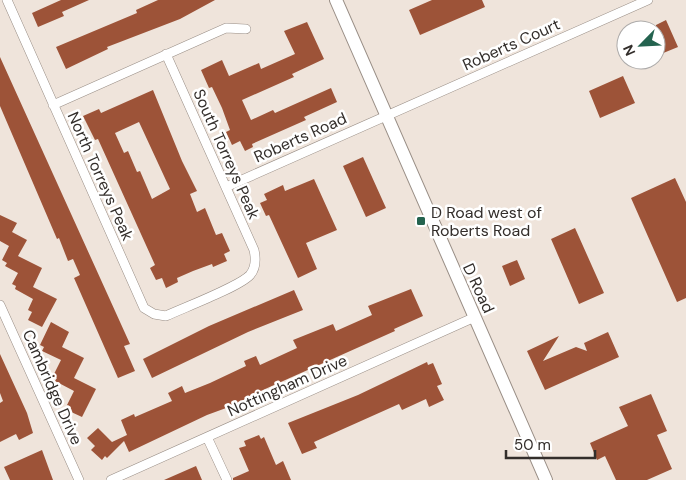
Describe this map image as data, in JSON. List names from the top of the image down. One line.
{"streets":{"street":["Roberts Court","Roberts Road","South Torreys Peak","North Torreys Peak","D Road","Nottingham Drive","Cambridge Drive"]},"crossings":[["Roberts Court","Roberts Road"],["Roberts Court","D Road"],["Roberts Road","South Torreys Peak"],["Roberts Road","D Road"],["South Torreys Peak","North Torreys Peak"],["D Road","Nottingham Drive"]],"places":{"transit":["D Road west of Roberts Road"]},"scale_bar":"50 m","north":"bottom left"}
